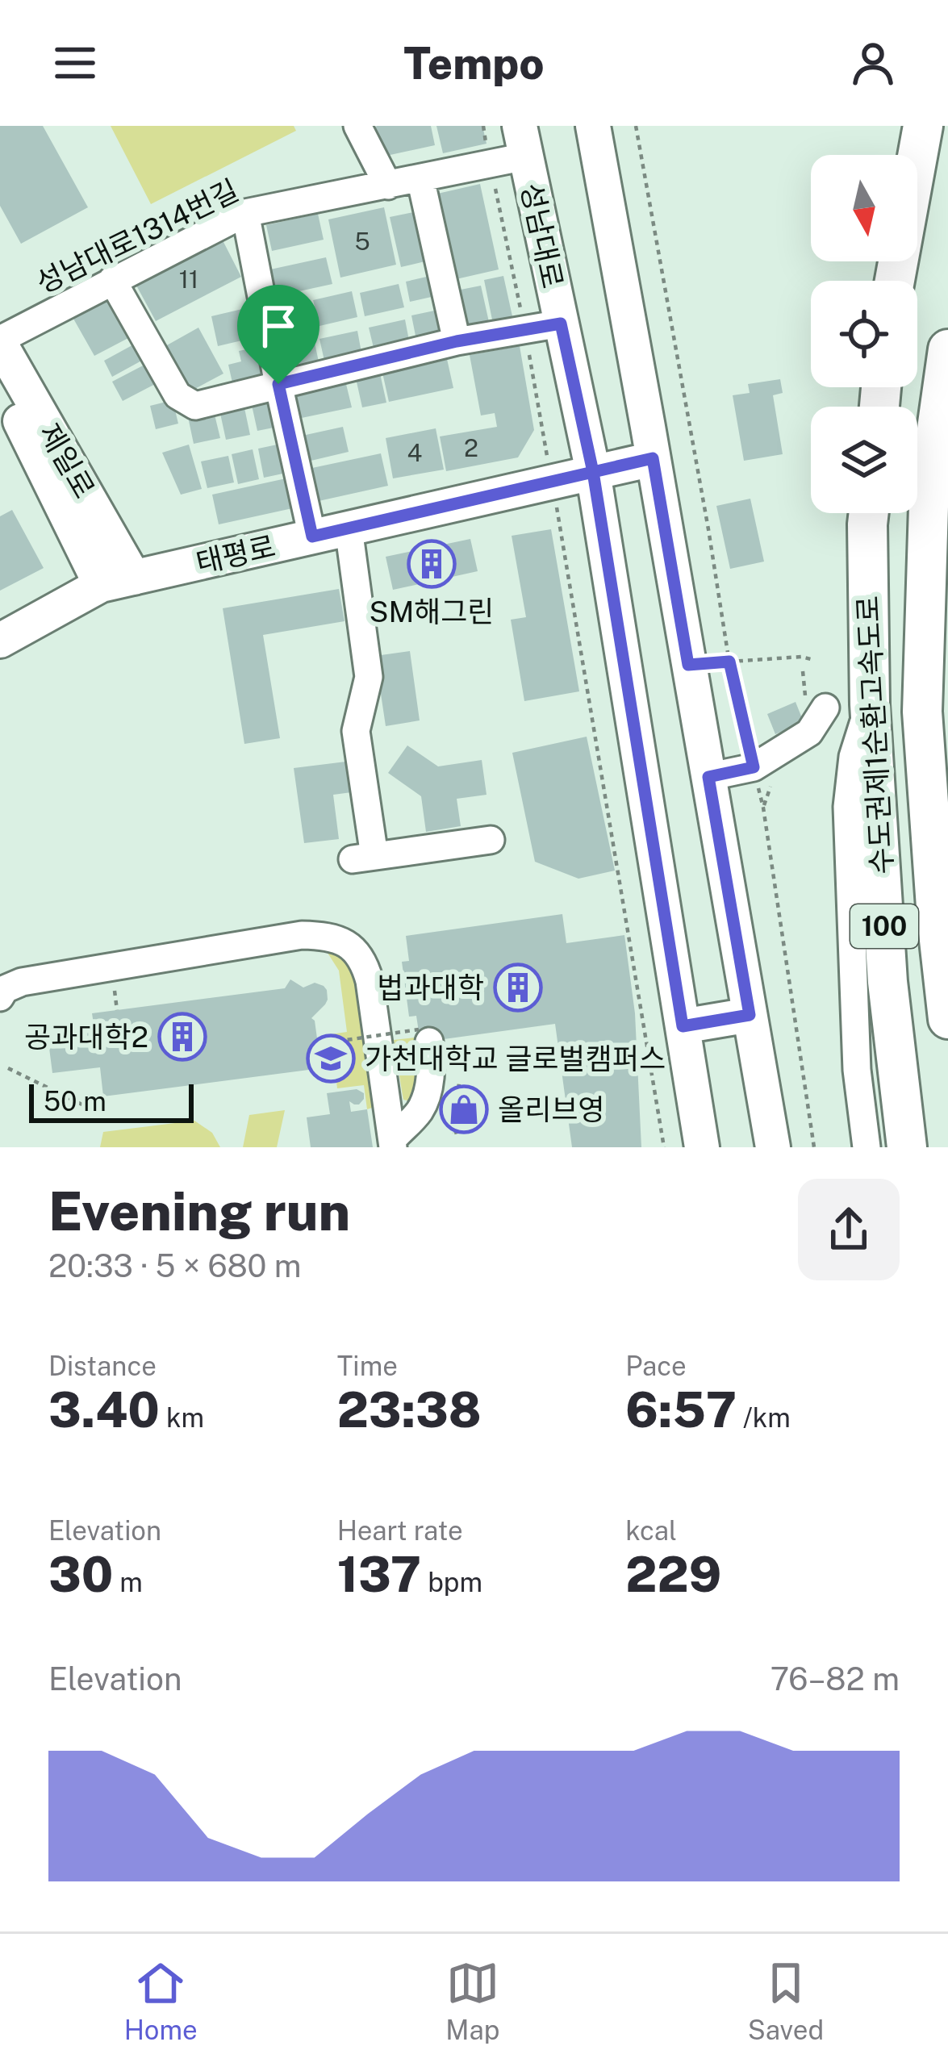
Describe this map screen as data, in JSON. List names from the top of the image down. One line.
{"streets":{"highway":["수도권제1순환고속도로","100"],"main road":["성남대로","제일로","태평로"],"street":["성남대로1314번길"]},"crossings":[["성남대로","성남대로1314번길"],["성남대로","태평로"],["성남대로1314번길","제일로"],["제일로","태평로"]],"places":{"building":["SM해그린","법과대학","공과대학2"],"school or university":["가천대학교 글로벌캠퍼스"],"shop":["올리브영"]},"house_numbers":["5","11","2","4"],"scale_bar":"50 m","north":"bottom","page":{"header":"Tempo","scale":"50 m","heading":["Evening run","20:33 · 5 × 680 m"],"stats":[["Distance","3.40 km"],["Time","23:38"],["Pace","6:57 /km"],["Elevation","30 m"],["Heart rate","137 bpm"],["kcal","229"]],"chart":["Elevation","76–82 m"],"tabs":["Home","Map","Saved"]}}
